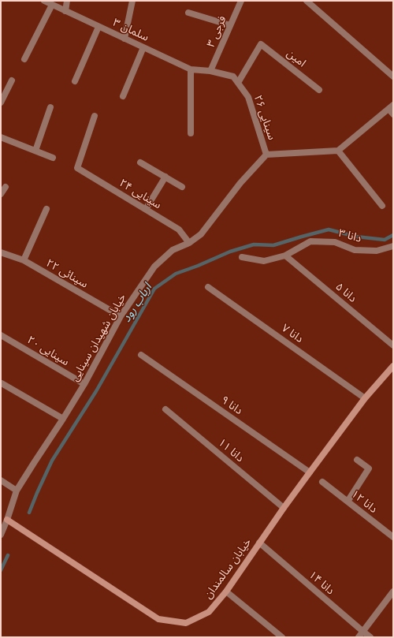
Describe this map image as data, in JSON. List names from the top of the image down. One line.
{"streets":{"street":["سلمان ۳","فرجی ۳","امین","سینایی ۲۶","سینایی ۲۴","دانا ۳","سینائی ۲۲","دانا ۵","دانا ۷","خیابان شهیدان سینایی","سینایی ۲۰","دانا ۹","دانا ۱۱","دانا ۱۲","خیابان سالمندان","دانا ۱۴"]},"crossings":[["سلمان ۳","فرجی ۳"],["سلمان ۳","سینایی ۲۶"],["فرجی ۳","سینایی ۲۶"],["امین","سینایی ۲۶"],["سینایی ۲۶","خیابان شهیدان سینایی"],["سینایی ۲۴","خیابان شهیدان سینایی"],["دانا ۳","دانا ۵"],["سینائی ۲۲","خیابان شهیدان سینایی"],["دانا ۷","خیابان سالمندان"],["خیابان شهیدان سینایی","سینایی ۲۰"],["خیابان شهیدان سینایی","خیابان سالمندان"],["دانا ۹","خیابان سالمندان"],["دانا ۱۱","خیابان سالمندان"],["خیابان سالمندان","دانا ۱۴"]],"water":["ارباب رود"]}
